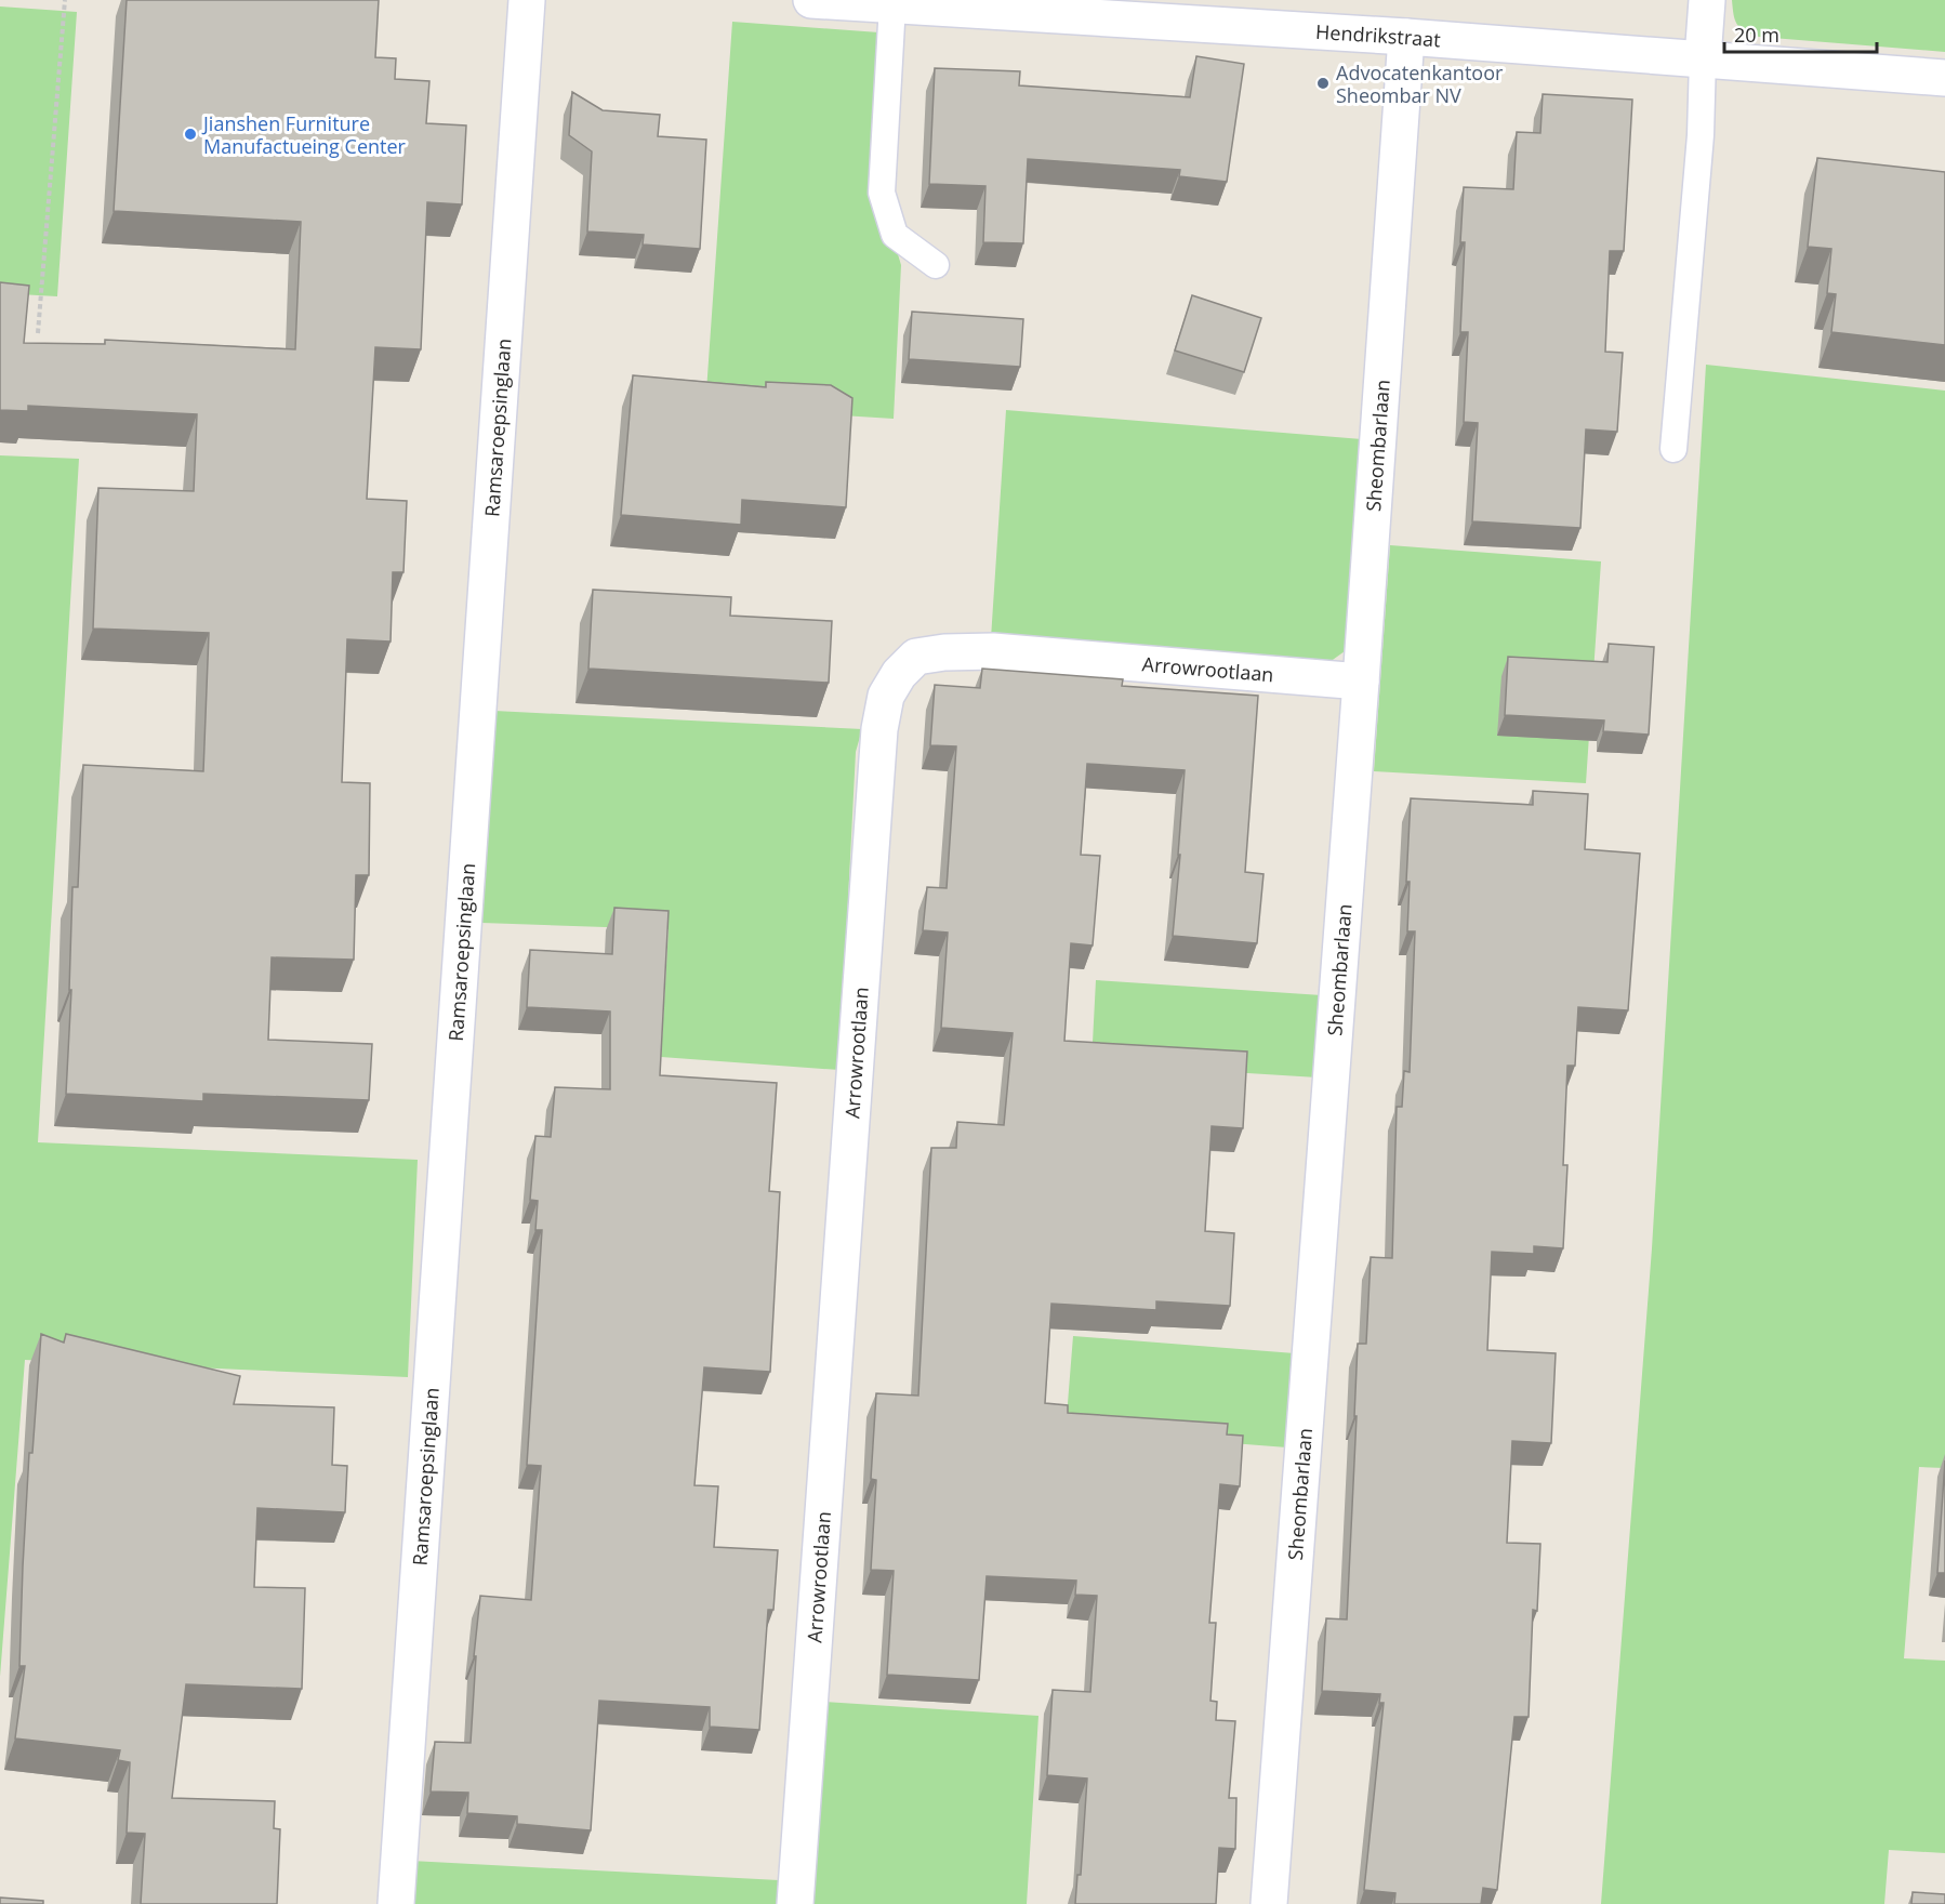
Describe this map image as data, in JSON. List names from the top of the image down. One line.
{"streets":{"street":["Hendrikstraat","Ramsaroepsinglaan","Sheombarlaan","Arrowrootlaan"]},"crossings":[["Hendrikstraat","Sheombarlaan"],["Sheombarlaan","Arrowrootlaan"]],"places":["Advocatenkantoor Sheombar NV","Jianshen Furniture Manufactueing Center"],"scale_bar":"20 m"}
